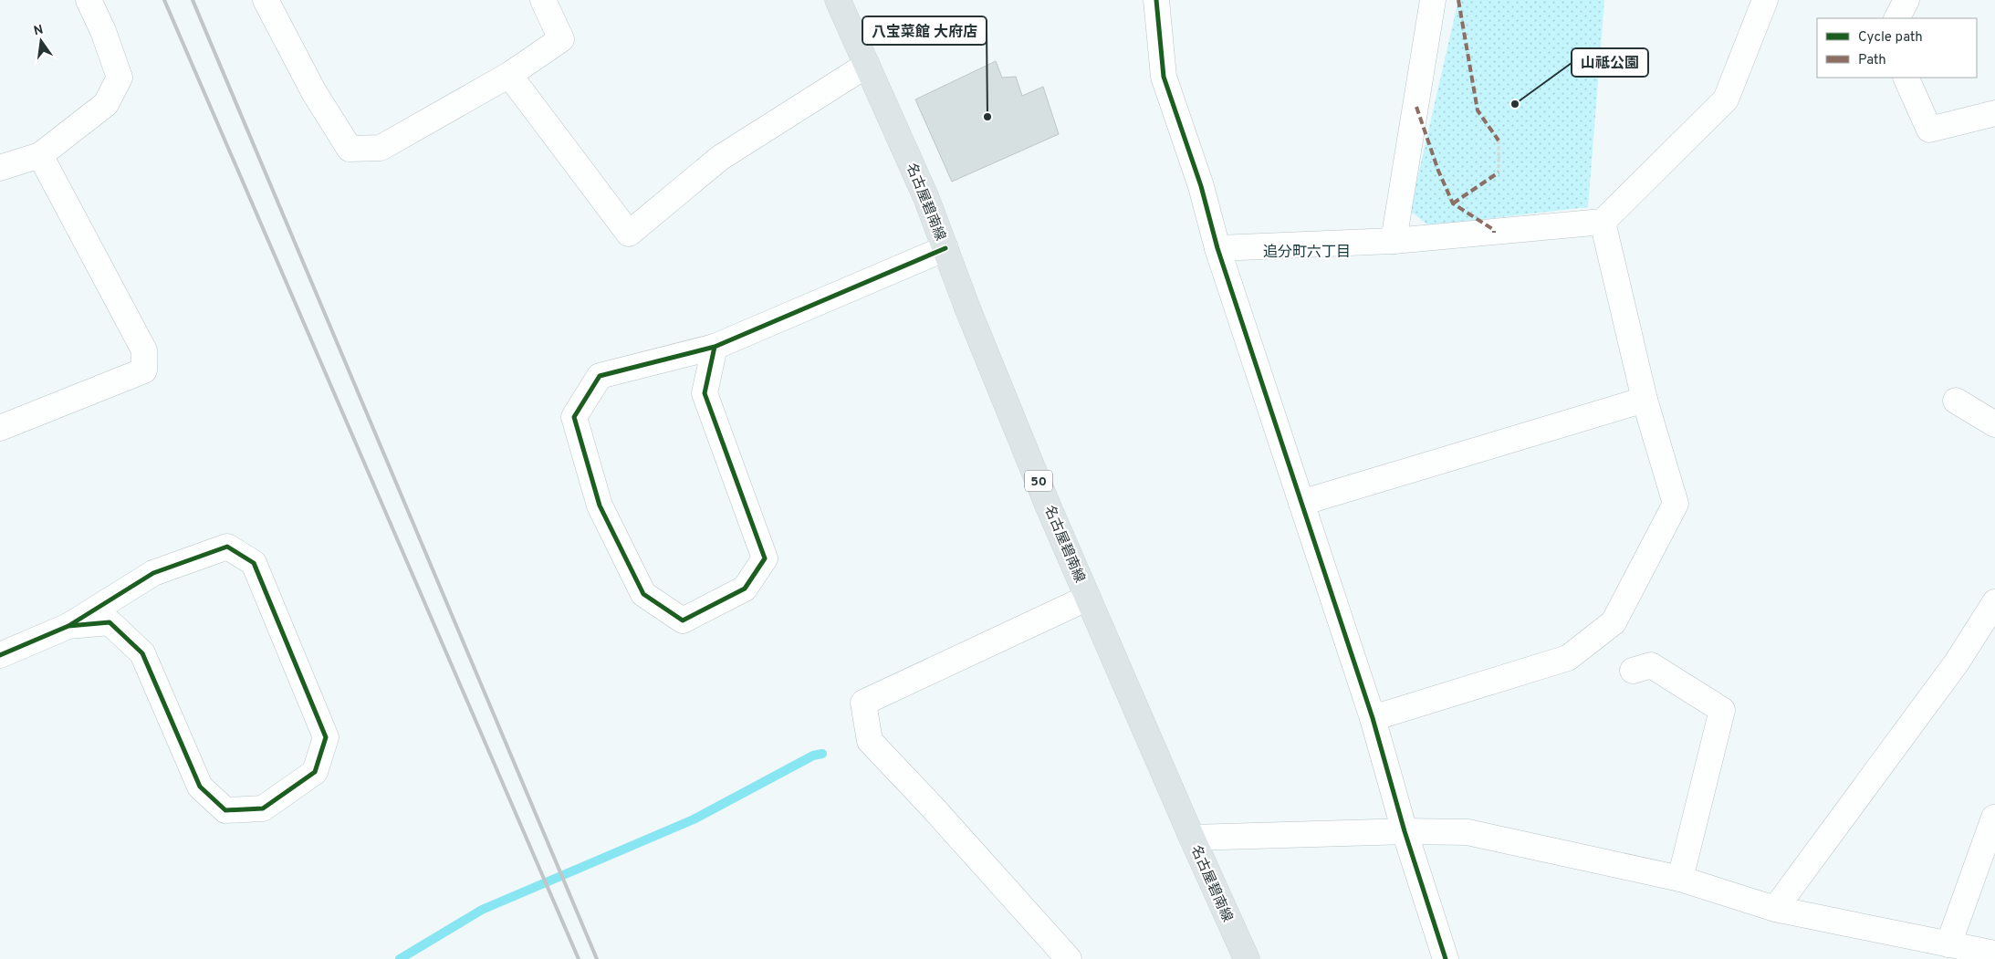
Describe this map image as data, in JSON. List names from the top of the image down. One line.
{"streets":{"main road":["名古屋碧南線","50"]},"districts":["追分町六丁目"],"places":["山祗公園","八宝菜館 大府店"],"legend":["Cycle path","Path"],"north":"top"}
